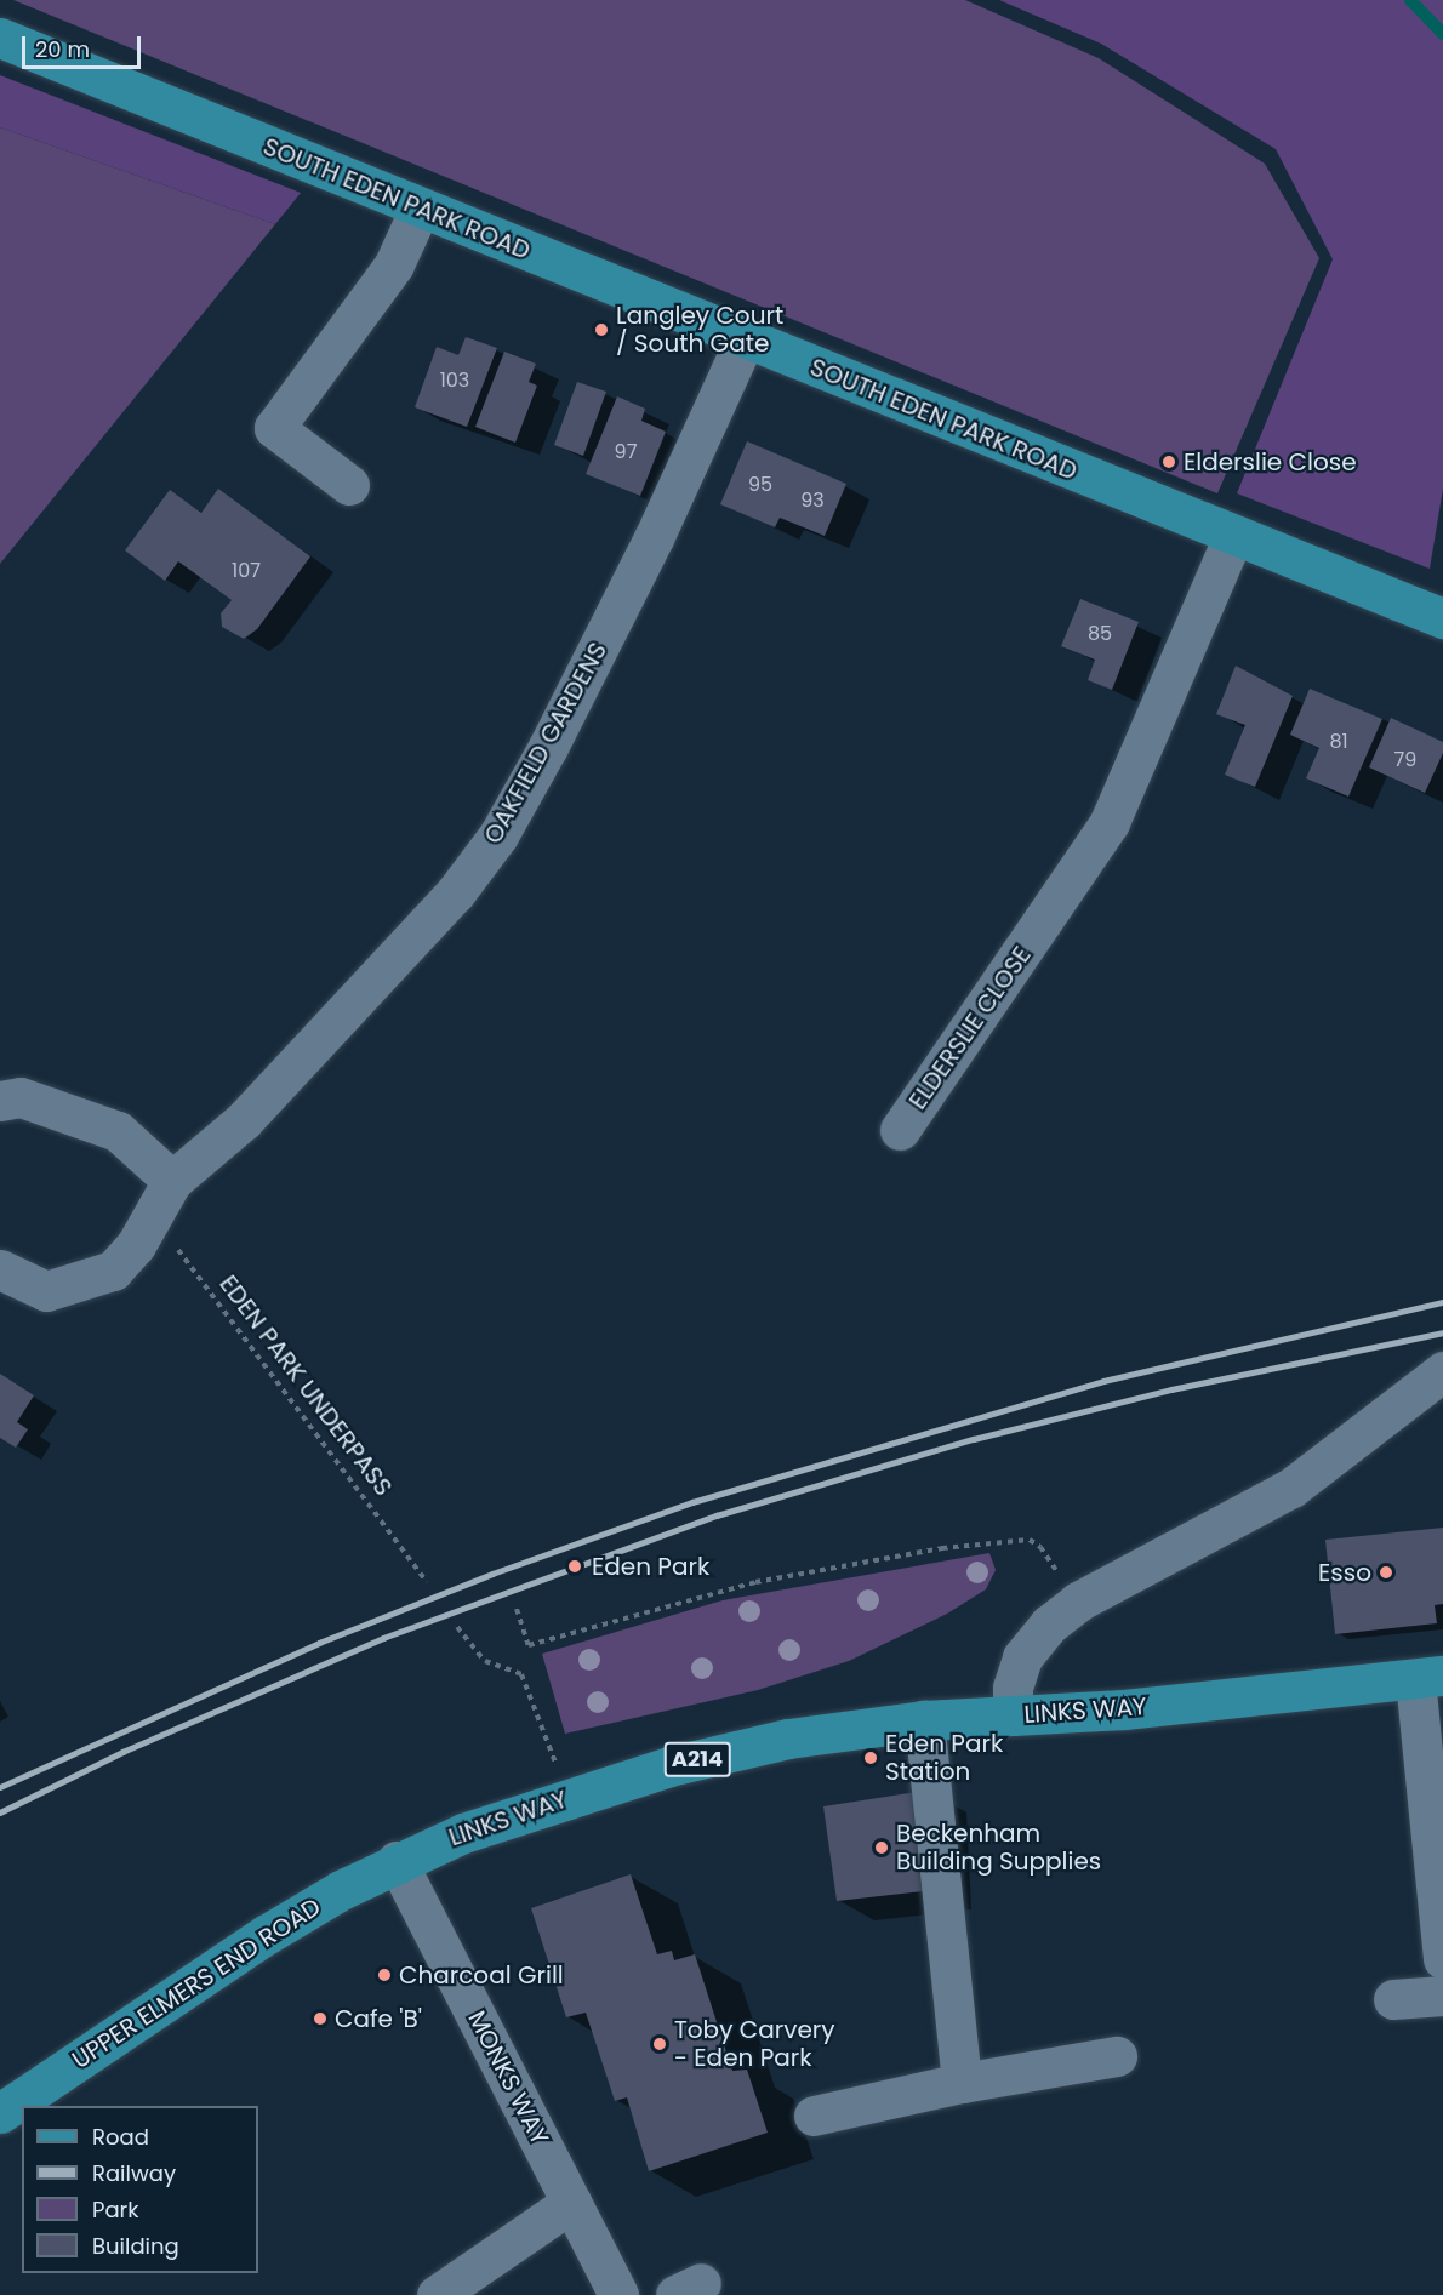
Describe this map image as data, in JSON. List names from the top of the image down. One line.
{"streets":{"main road":["SOUTH EDEN PARK ROAD","LINKS WAY","A214","UPPER ELMERS END ROAD"],"street":["OAKFIELD GARDENS","ELDERSLIE CLOSE","MONKS WAY"],"path":["EDEN PARK UNDERPASS"]},"crossings":[["SOUTH EDEN PARK ROAD","OAKFIELD GARDENS"],["SOUTH EDEN PARK ROAD","ELDERSLIE CLOSE"],["OAKFIELD GARDENS","EDEN PARK UNDERPASS"],["LINKS WAY","UPPER ELMERS END ROAD"],["LINKS WAY","MONKS WAY"],["UPPER ELMERS END ROAD","MONKS WAY"]],"places":["Langley Court / South Gate","Elderslie Close","Eden Park","Esso","Eden Park Station","Beckenham Building Supplies","Charcoal Grill","Cafe 'B'","Toby Carvery - Eden Park"],"house_numbers":["103","97","95","93","107","85","81","79"],"legend":["Road","Railway","Park","Building"],"scale_bar":"20 m"}
